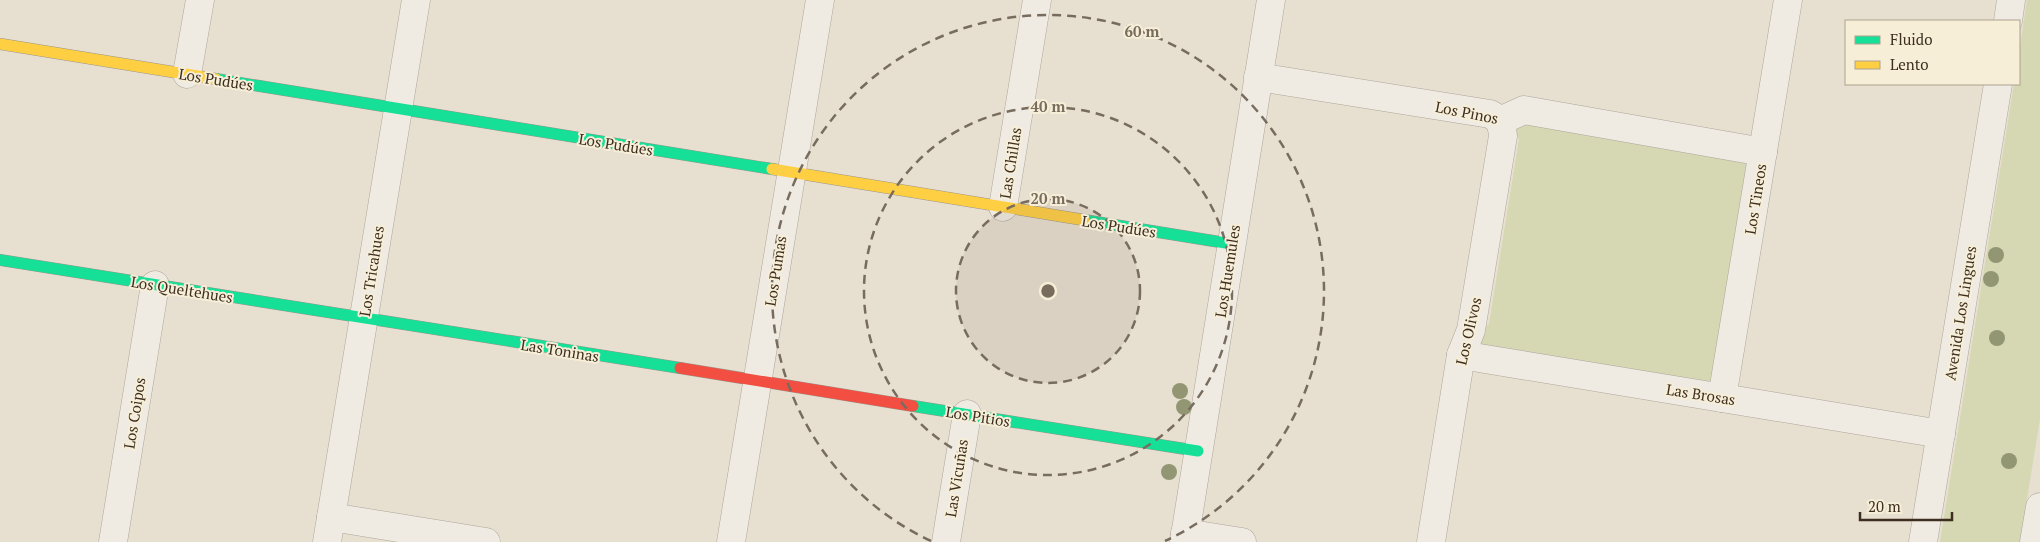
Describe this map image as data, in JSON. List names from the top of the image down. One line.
{"streets":{"street":["Los Pudúes","Los Pinos","Las Chillas","Los Tineos","Los Tricahues","Los Pumas","Los Huemules","Los Queltehues","Avenida Los Lingues","Los Olivos","Las Toninas","Las Brosas","Los Coipos","Los Pitios","Las Vicuñas"]},"crossings":[["Los Pudúes","Las Chillas"],["Los Pudúes","Los Tricahues"],["Los Pudúes","Los Pumas"],["Los Pudúes","Los Huemules"],["Los Pinos","Los Tineos"],["Los Pinos","Los Huemules"],["Los Pinos","Los Olivos"],["Los Tineos","Las Brosas"],["Los Tricahues","Los Queltehues"],["Los Tricahues","Las Toninas"],["Los Pumas","Las Toninas"],["Los Pumas","Los Pitios"],["Los Huemules","Los Pitios"],["Los Queltehues","Las Toninas"],["Los Queltehues","Los Coipos"],["Avenida Los Lingues","Las Brosas"],["Los Olivos","Las Brosas"],["Las Toninas","Los Pitios"],["Los Pitios","Las Vicuñas"]],"legend":["Fluido","Lento"],"scale_bar":"20 m","rings":["60 m","40 m","20 m"]}
